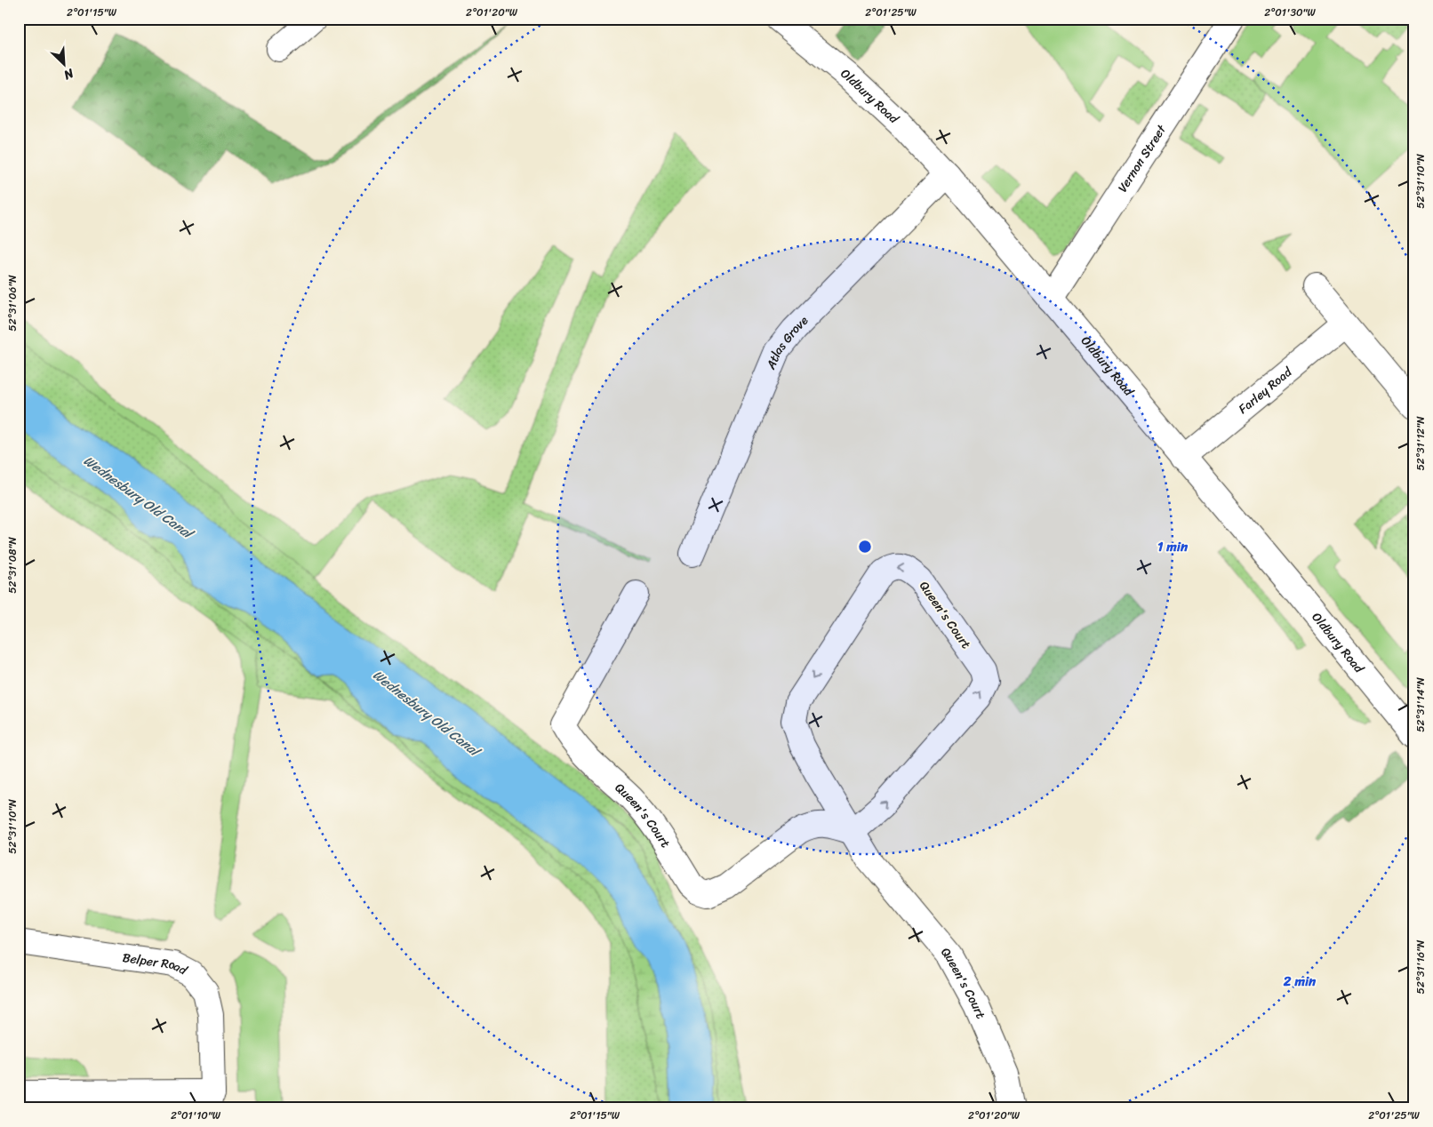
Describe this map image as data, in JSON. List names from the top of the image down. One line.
{"streets":{"street":["Oldbury Road","Vernon Street","Atlas Grove","Farley Road","Queen's Court","Belper Road"]},"crossings":[["Oldbury Road","Vernon Street"],["Oldbury Road","Atlas Grove"],["Oldbury Road","Farley Road"]],"water":["Wednesbury Old Canal"],"north":"bottom right","coordinates":["2°01'15\"W","2°01'20\"W","2°01'25\"W","2°01'30\"W","52°31'10\"N","52°31'06\"N","52°31'12\"N","52°31'08\"N","52°31'14\"N","52°31'16\"N","2°01'10\"W"],"rings":["1 min","2 min"]}
